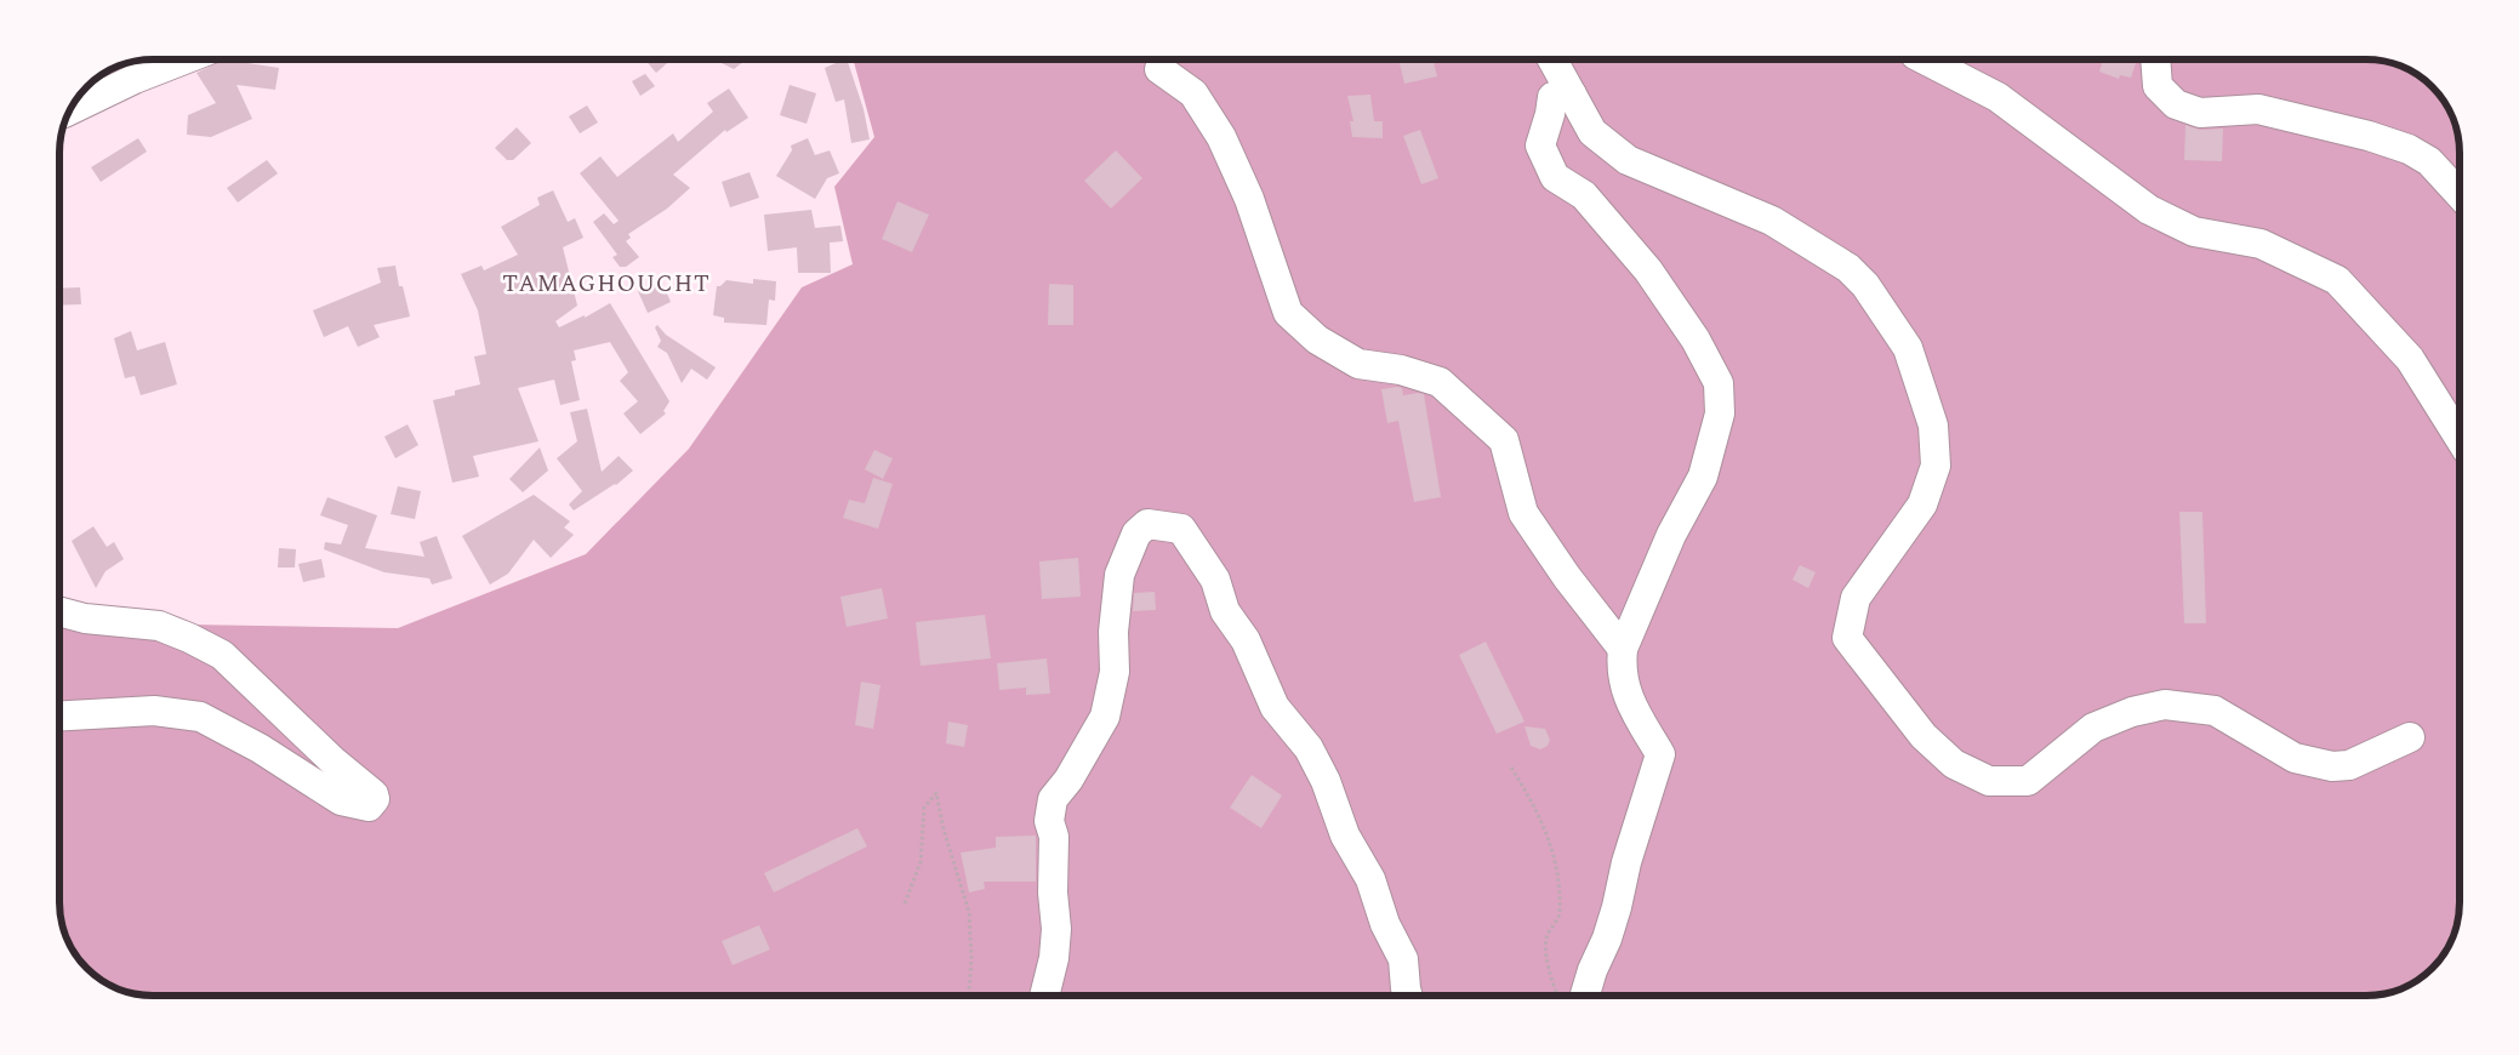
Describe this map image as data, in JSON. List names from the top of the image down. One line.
{"districts":["TAMAGHOUCHT"]}
